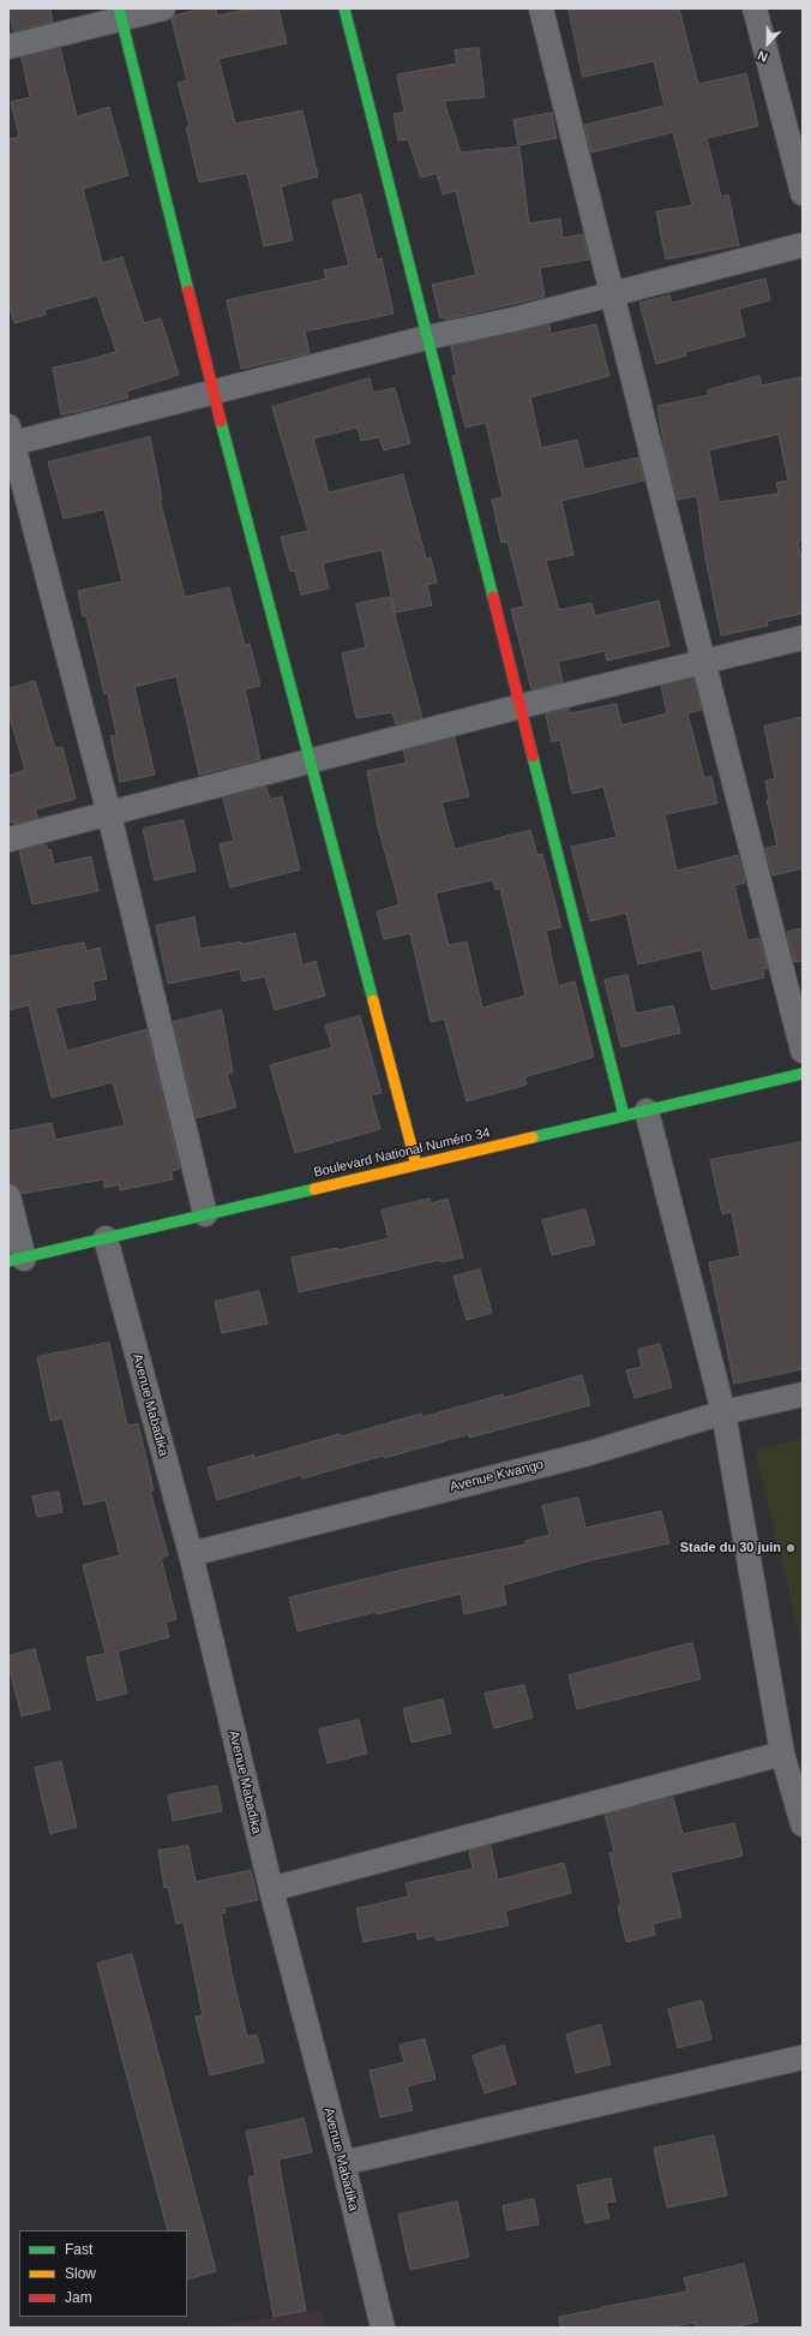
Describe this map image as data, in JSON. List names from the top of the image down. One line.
{"streets":{"street":["Boulevard National Numéro 34","Avenue Mabadika","Avenue Kwango"]},"crossings":[["Boulevard National Numéro 34","Avenue Mabadika"],["Avenue Mabadika","Avenue Kwango"]],"places":["Stade du 30 juin"],"legend":["Fast","Slow","Jam"],"north":"bottom"}
